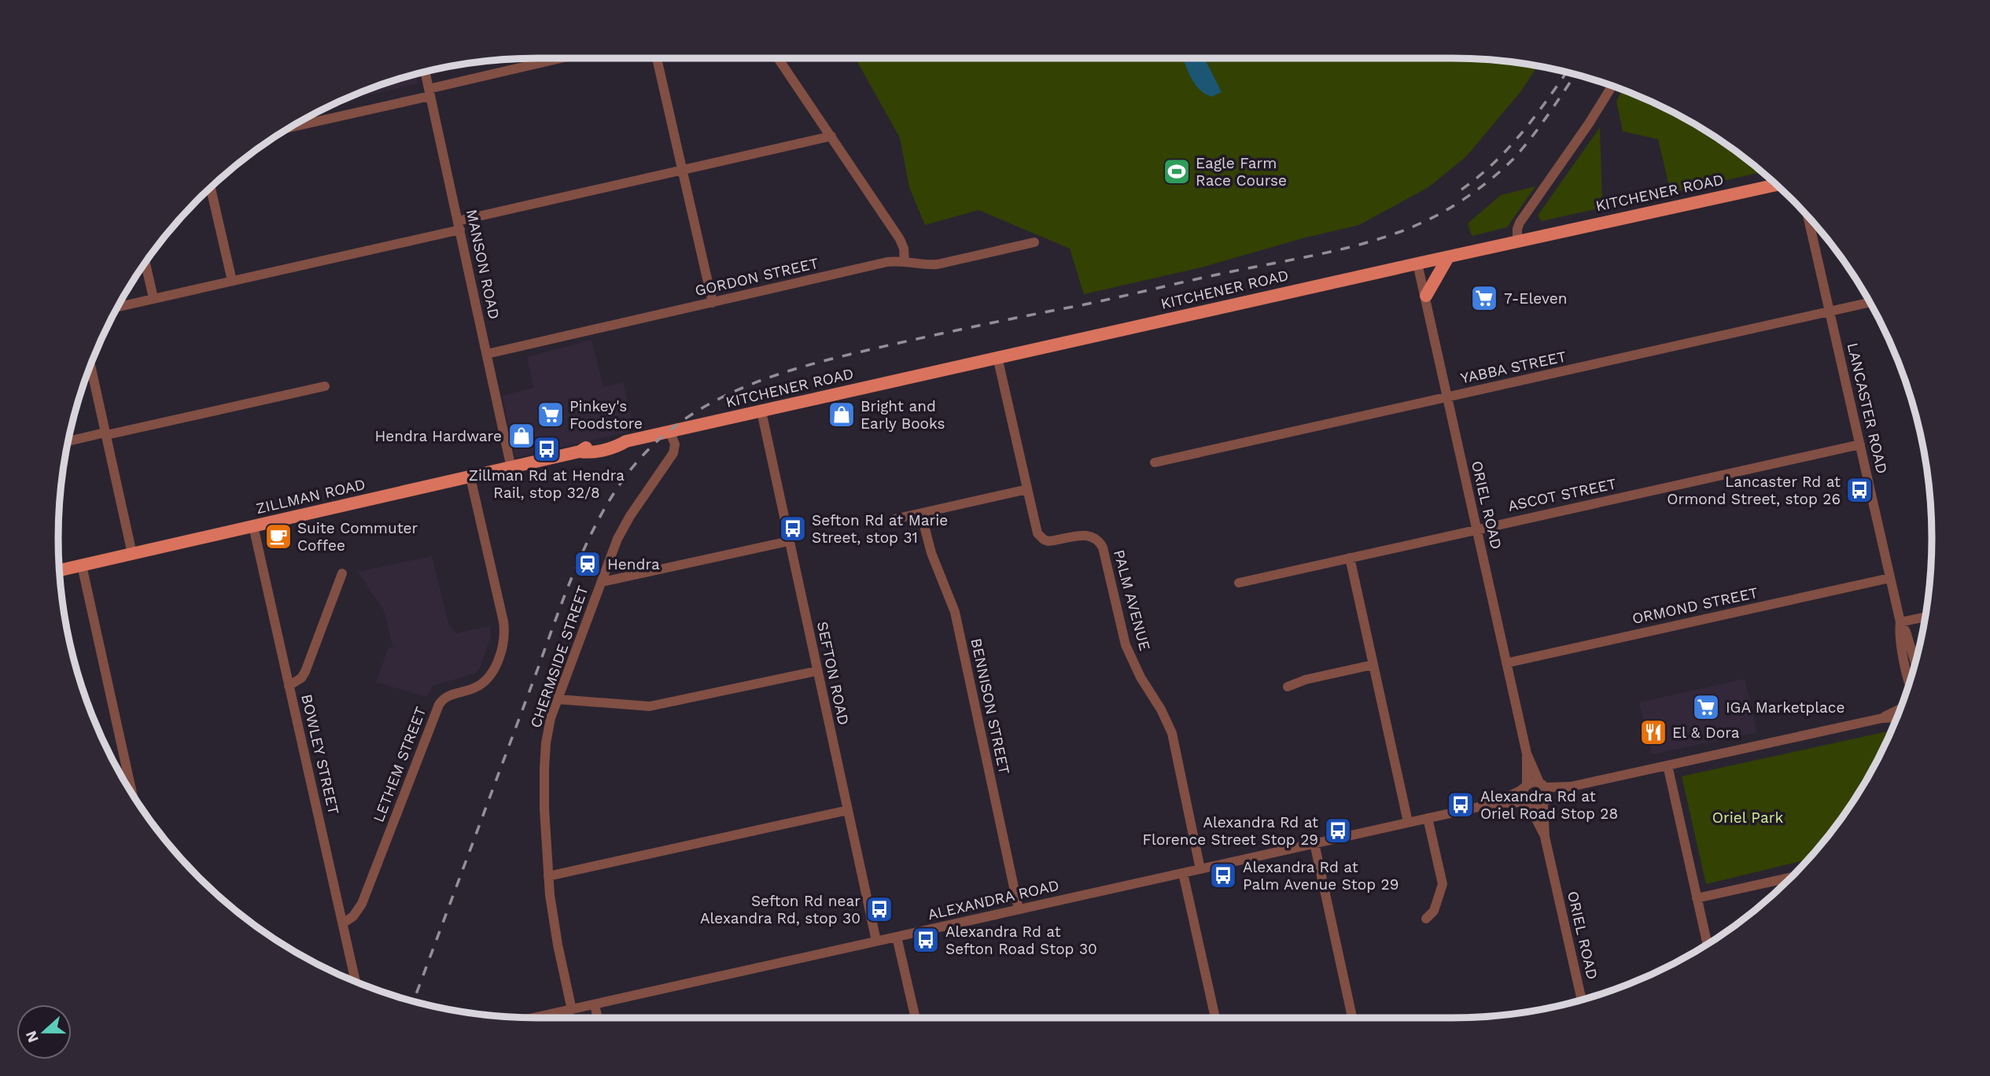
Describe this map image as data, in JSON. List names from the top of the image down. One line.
{"streets":{"main road":["KITCHENER ROAD","ZILLMAN ROAD"],"street":["MANSON ROAD","GORDON STREET","YABBA STREET","LANCASTER ROAD","ASCOT STREET","ORIEL ROAD","PALM AVENUE","ORMOND STREET","CHERMSIDE STREET","SEFTON ROAD","BENNISON STREET","BOWLEY STREET","LETHEM STREET","ALEXANDRA ROAD"]},"crossings":[["KITCHENER ROAD","ZILLMAN ROAD"],["KITCHENER ROAD","ORIEL ROAD"],["KITCHENER ROAD","PALM AVENUE"],["KITCHENER ROAD","CHERMSIDE STREET"],["KITCHENER ROAD","SEFTON ROAD"],["MANSON ROAD","GORDON STREET"],["MANSON ROAD","ZILLMAN ROAD"],["YABBA STREET","LANCASTER ROAD"],["YABBA STREET","ORIEL ROAD"],["LANCASTER ROAD","ASCOT STREET"],["LANCASTER ROAD","ORMOND STREET"],["ASCOT STREET","ORIEL ROAD"],["ZILLMAN ROAD","CHERMSIDE STREET"],["ZILLMAN ROAD","BOWLEY STREET"],["ZILLMAN ROAD","LETHEM STREET"],["ORIEL ROAD","ORMOND STREET"],["ORIEL ROAD","ALEXANDRA ROAD"],["PALM AVENUE","ALEXANDRA ROAD"],["CHERMSIDE STREET","ALEXANDRA ROAD"],["SEFTON ROAD","ALEXANDRA ROAD"],["BENNISON STREET","ALEXANDRA ROAD"],["BOWLEY STREET","LETHEM STREET"]],"parks":["Oriel Park"],"places":{"sports":["Eagle Farm Race Course"],"supermarket":["7-Eleven","Pinkey's Foodstore","IGA Marketplace"],"shop":["Bright and Early Books","Hendra Hardware"],"bus stop":["Zillman Rd at Hendra Rail, stop 32/8","Lancaster Rd at Ormond Street, stop 26","Sefton Rd at Marie Street, stop 31","Alexandra Rd at Oriel Road Stop 28","Alexandra Rd at Florence Street Stop 29","Alexandra Rd at Palm Avenue Stop 29","Sefton Rd near Alexandra Rd, stop 30","Alexandra Rd at Sefton Road Stop 30"],"cafe":["Suite Commuter Coffee"],"station":["Hendra"],"restaurant":["El & Dora"]},"north":"left"}
